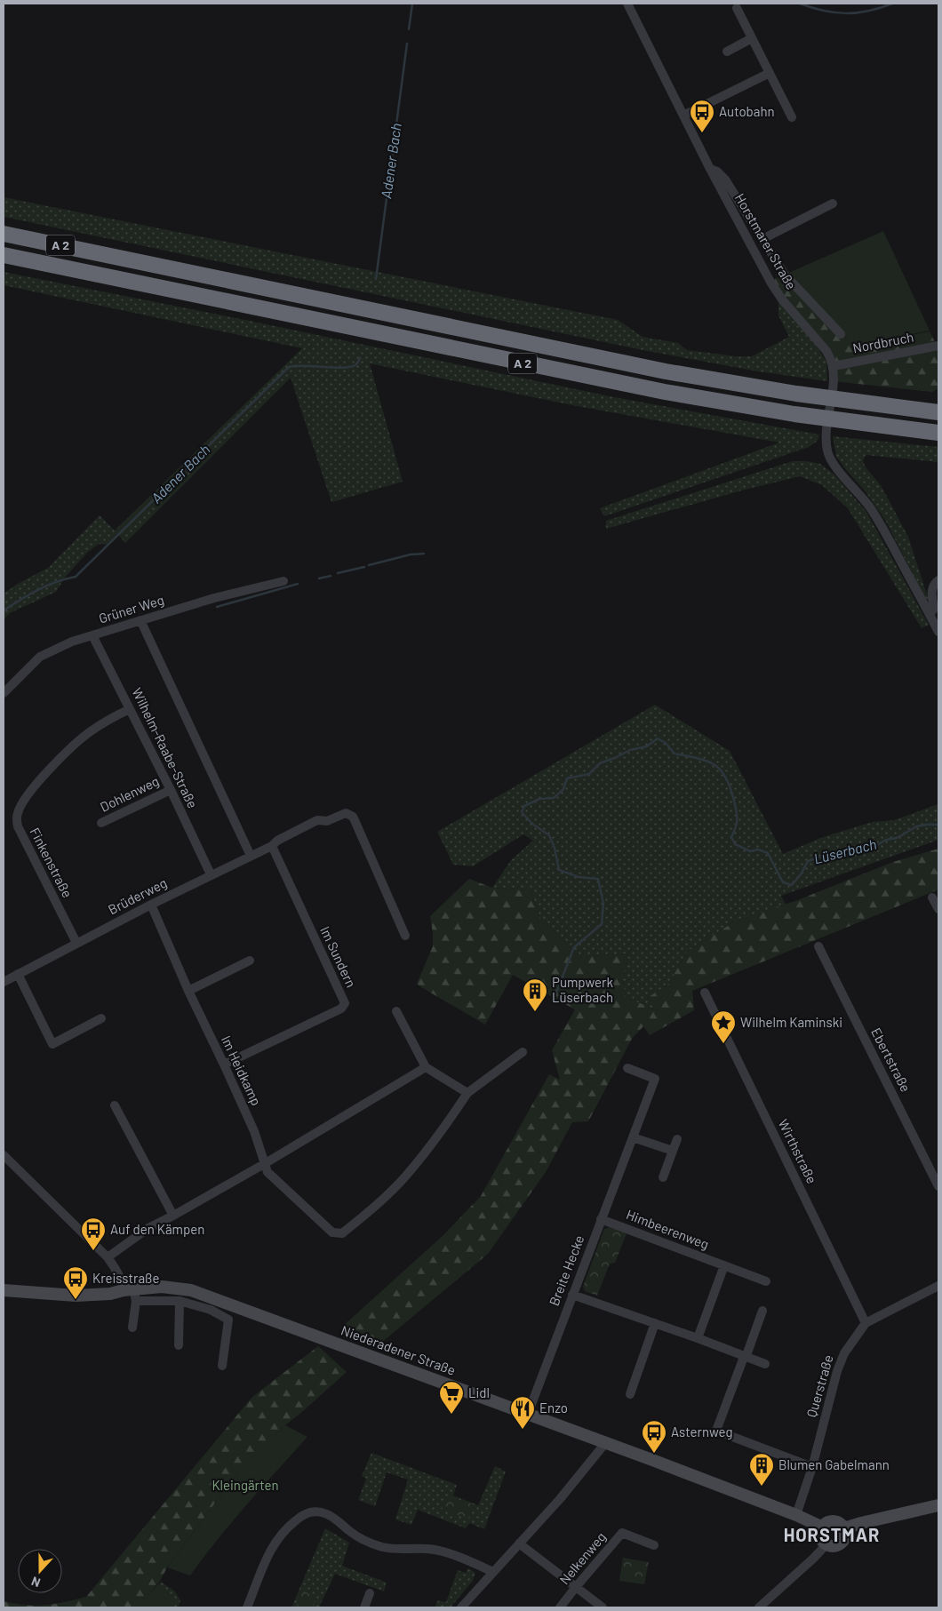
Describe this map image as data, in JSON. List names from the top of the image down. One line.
{"streets":{"highway":["A 2"],"street":["Horstmarer Straße","Nordbruch","Grüner Weg","Wilhelm-Raabe-Straße","Dohlenweg","Finkenstraße","Brüderweg","Im Sundern","Ebertstraße","Im Heidkamp","Wirthstraße","Himbeerenweg","Breite Hecke","Niederadener Straße","Querstraße","Nelkenweg"]},"crossings":[["Horstmarer Straße","Nordbruch"],["Grüner Weg","Wilhelm-Raabe-Straße"],["Wilhelm-Raabe-Straße","Dohlenweg"],["Wilhelm-Raabe-Straße","Finkenstraße"],["Wilhelm-Raabe-Straße","Brüderweg"],["Finkenstraße","Brüderweg"],["Brüderweg","Im Sundern"],["Brüderweg","Im Heidkamp"],["Im Sundern","Im Heidkamp"],["Wirthstraße","Querstraße"],["Himbeerenweg","Breite Hecke"],["Breite Hecke","Niederadener Straße"],["Niederadener Straße","Querstraße"]],"districts":["HORSTMAR"],"water":["Adener Bach","Lüserbach"],"parks":["Kleingärten"],"places":{"bus stop":["Autobahn","Auf den Kämpen","Kreisstraße","Asternweg"],"building":["Pumpwerk Lüserbach","Blumen Gabelmann"],"place":["Wilhelm Kaminski"],"supermarket":["Lidl"],"restaurant":["Enzo"]},"north":"bottom"}
